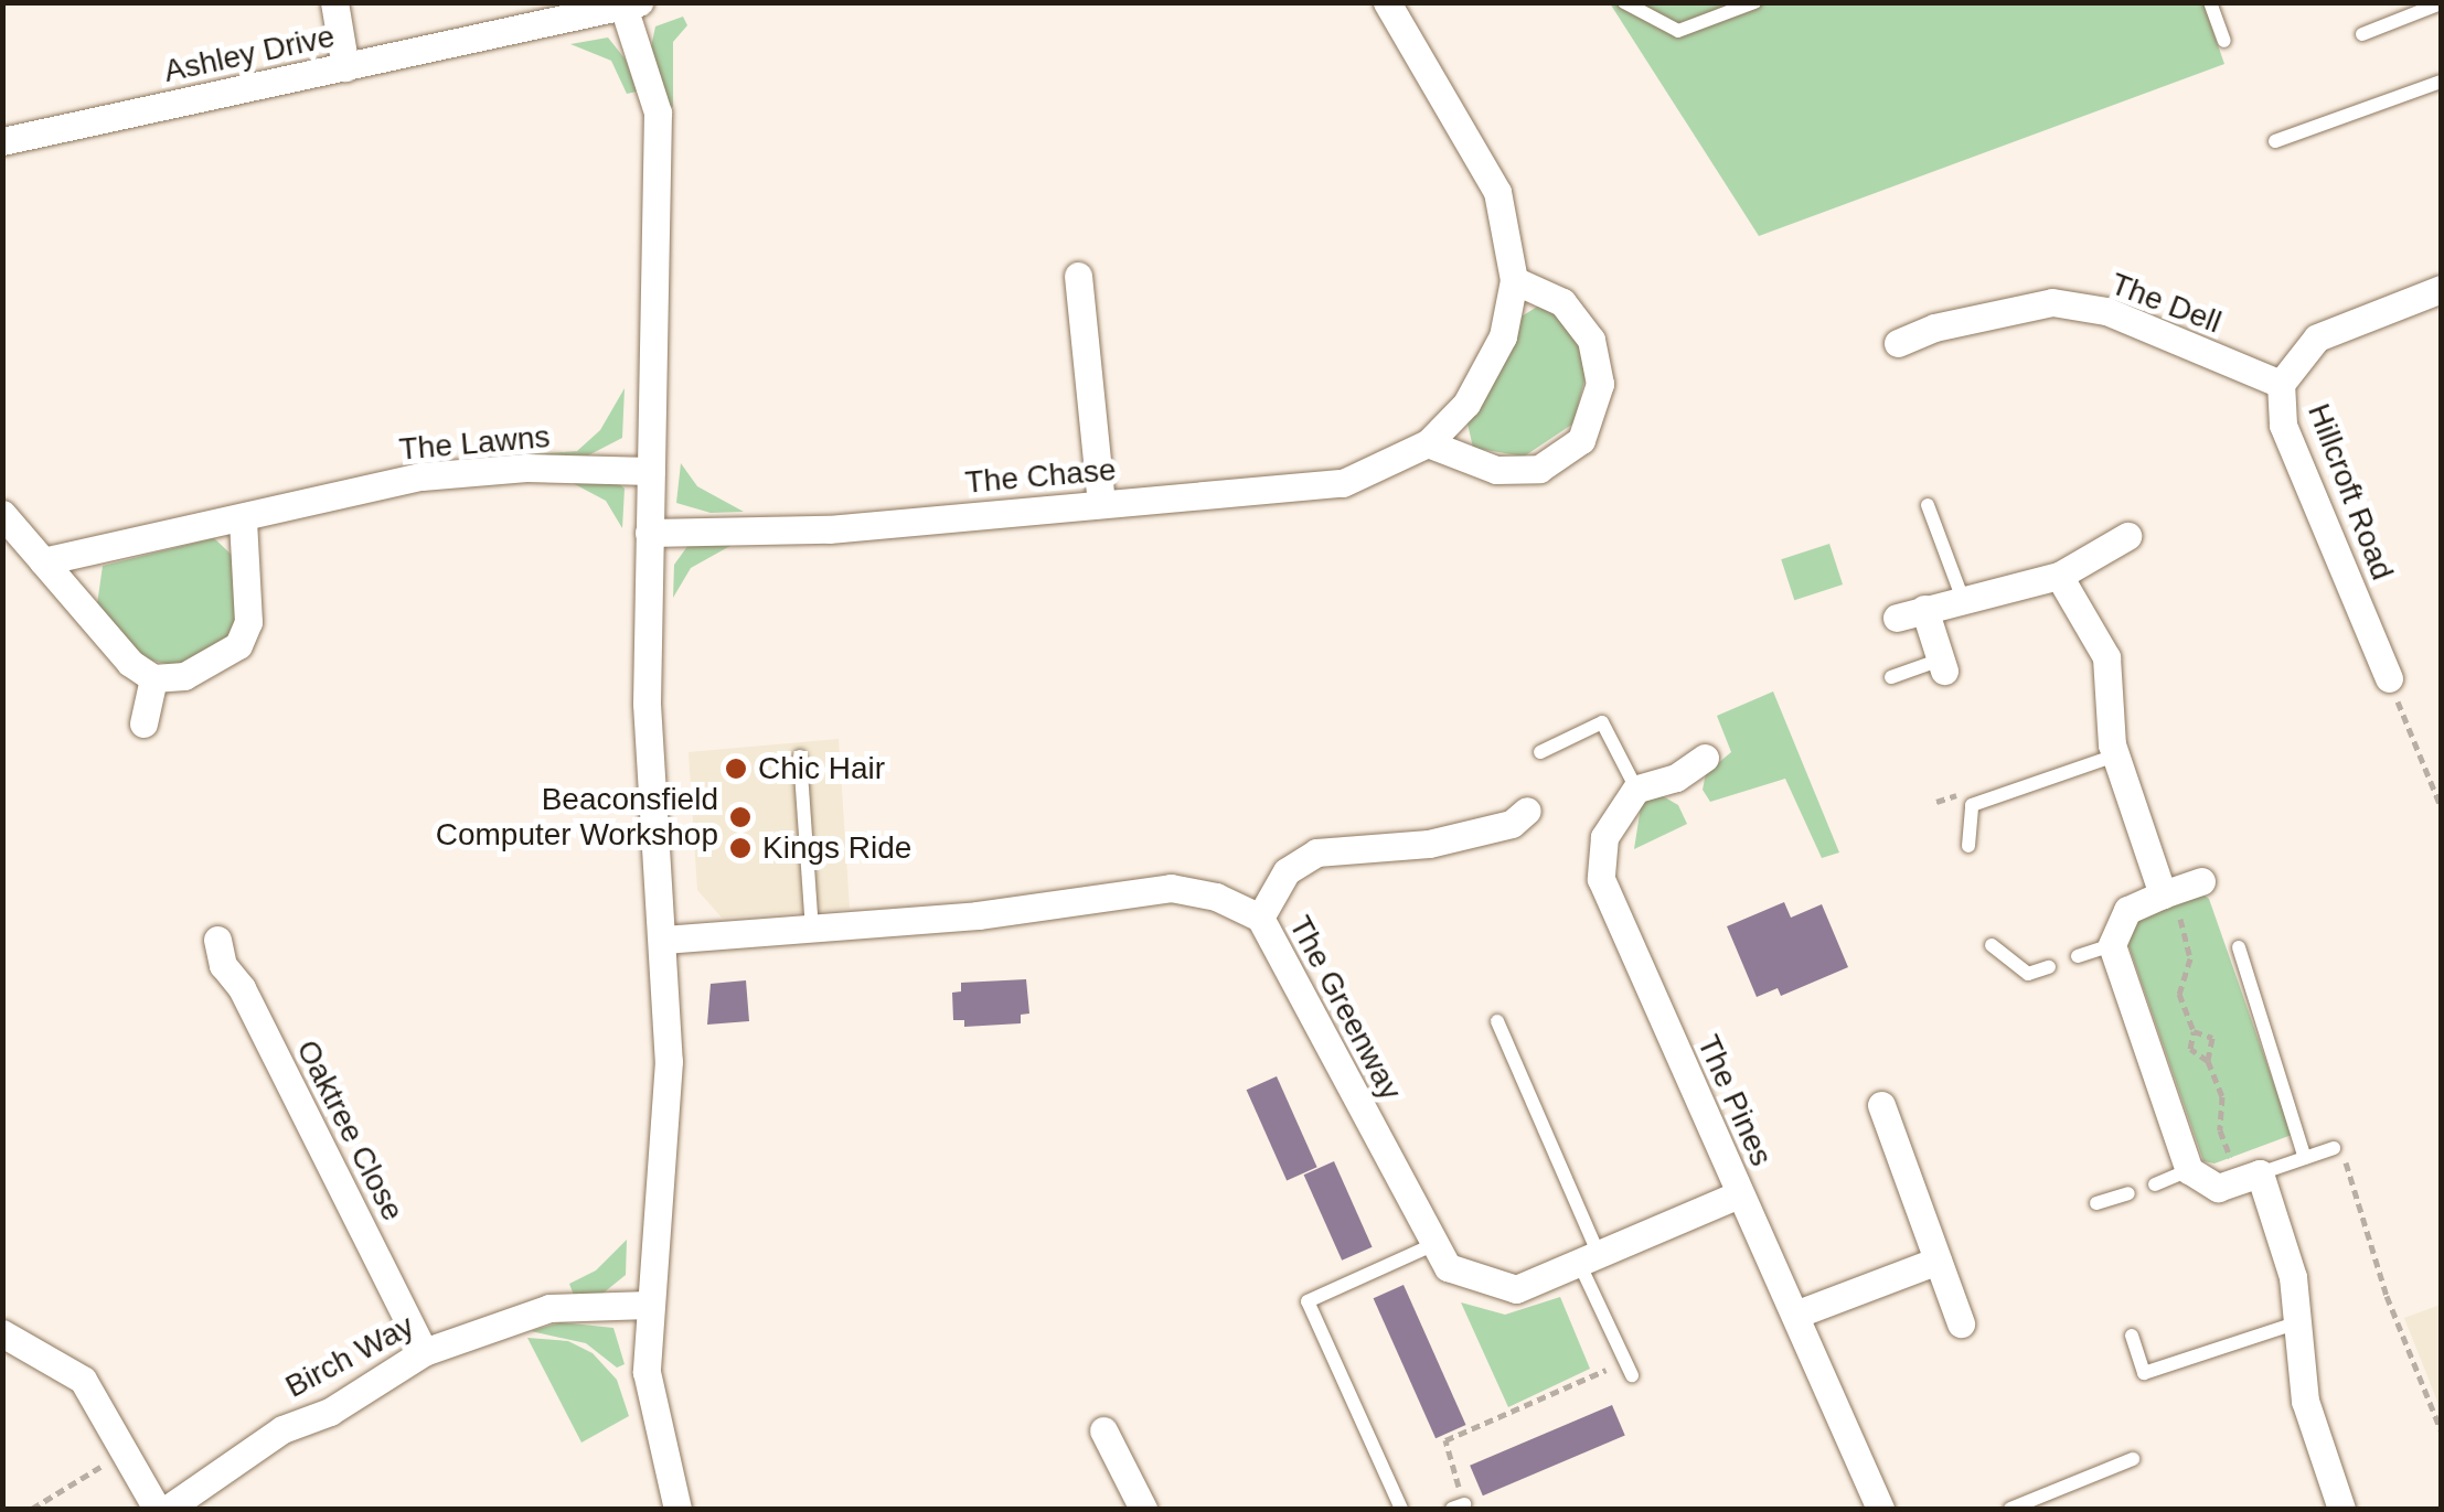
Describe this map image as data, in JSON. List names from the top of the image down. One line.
{"streets":{"street":["Ashley Drive","The Dell","The Lawns","The Chase","Hillcroft Road","The Greenway","The Pines","Oaktree Close","Birch Way"]},"crossings":[["The Dell","Hillcroft Road"],["The Greenway","The Pines"],["Oaktree Close","Birch Way"]],"places":["Chic Hair","Beaconsfield Computer Workshop","Kings Ride"]}
